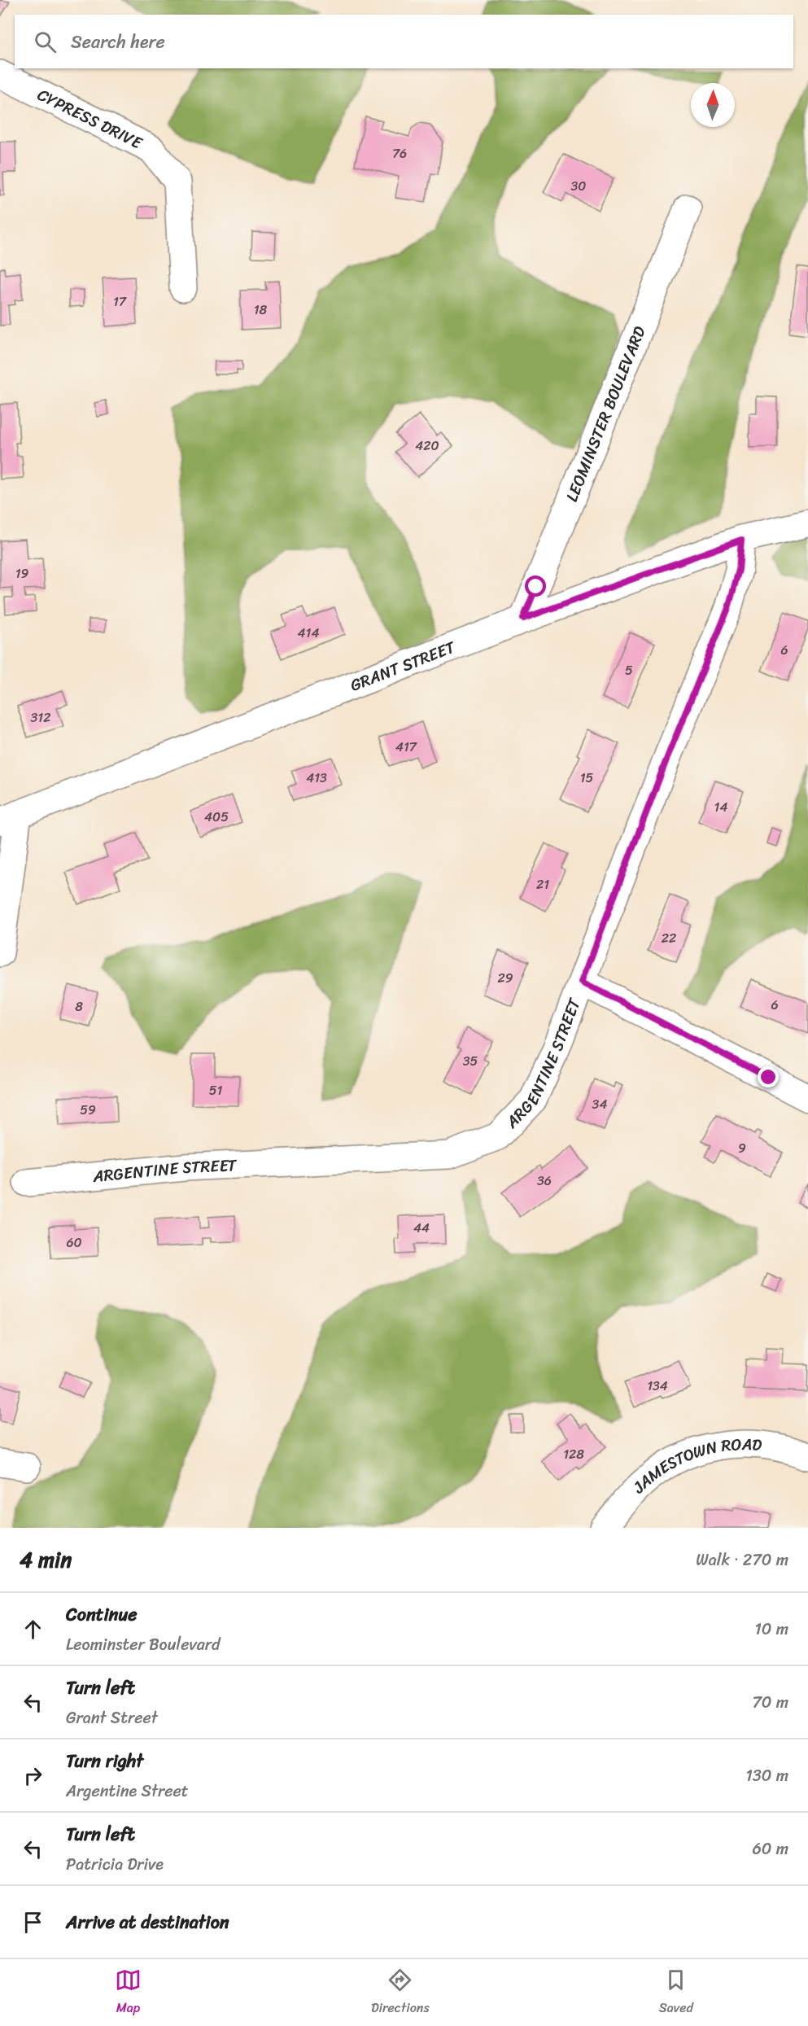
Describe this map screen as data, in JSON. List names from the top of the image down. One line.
{"streets":{"street":["CYPRESS DRIVE","LEOMINSTER BOULEVARD","GRANT STREET","ARGENTINE STREET","JAMESTOWN ROAD"]},"crossings":[["LEOMINSTER BOULEVARD","GRANT STREET"],["GRANT STREET","ARGENTINE STREET"]],"house_numbers":["76","30","17","18","420","19","414","6","5","312","417","413","15","14","405","21","22","29","6","8","35","51","34","59","9","36","44","60","134","128"],"north":"top","page":{"search":"Search here","heading":["4 min","Walk · 270 m"],"list":[["Continue","Leominster Boulevard","10 m"],["Turn left","Grant Street","70 m"],["Turn right","Argentine Street","130 m"],["Turn left","Patricia Drive","60 m"],"Arrive at destination"],"nav":["Map","Directions","Saved"]}}
